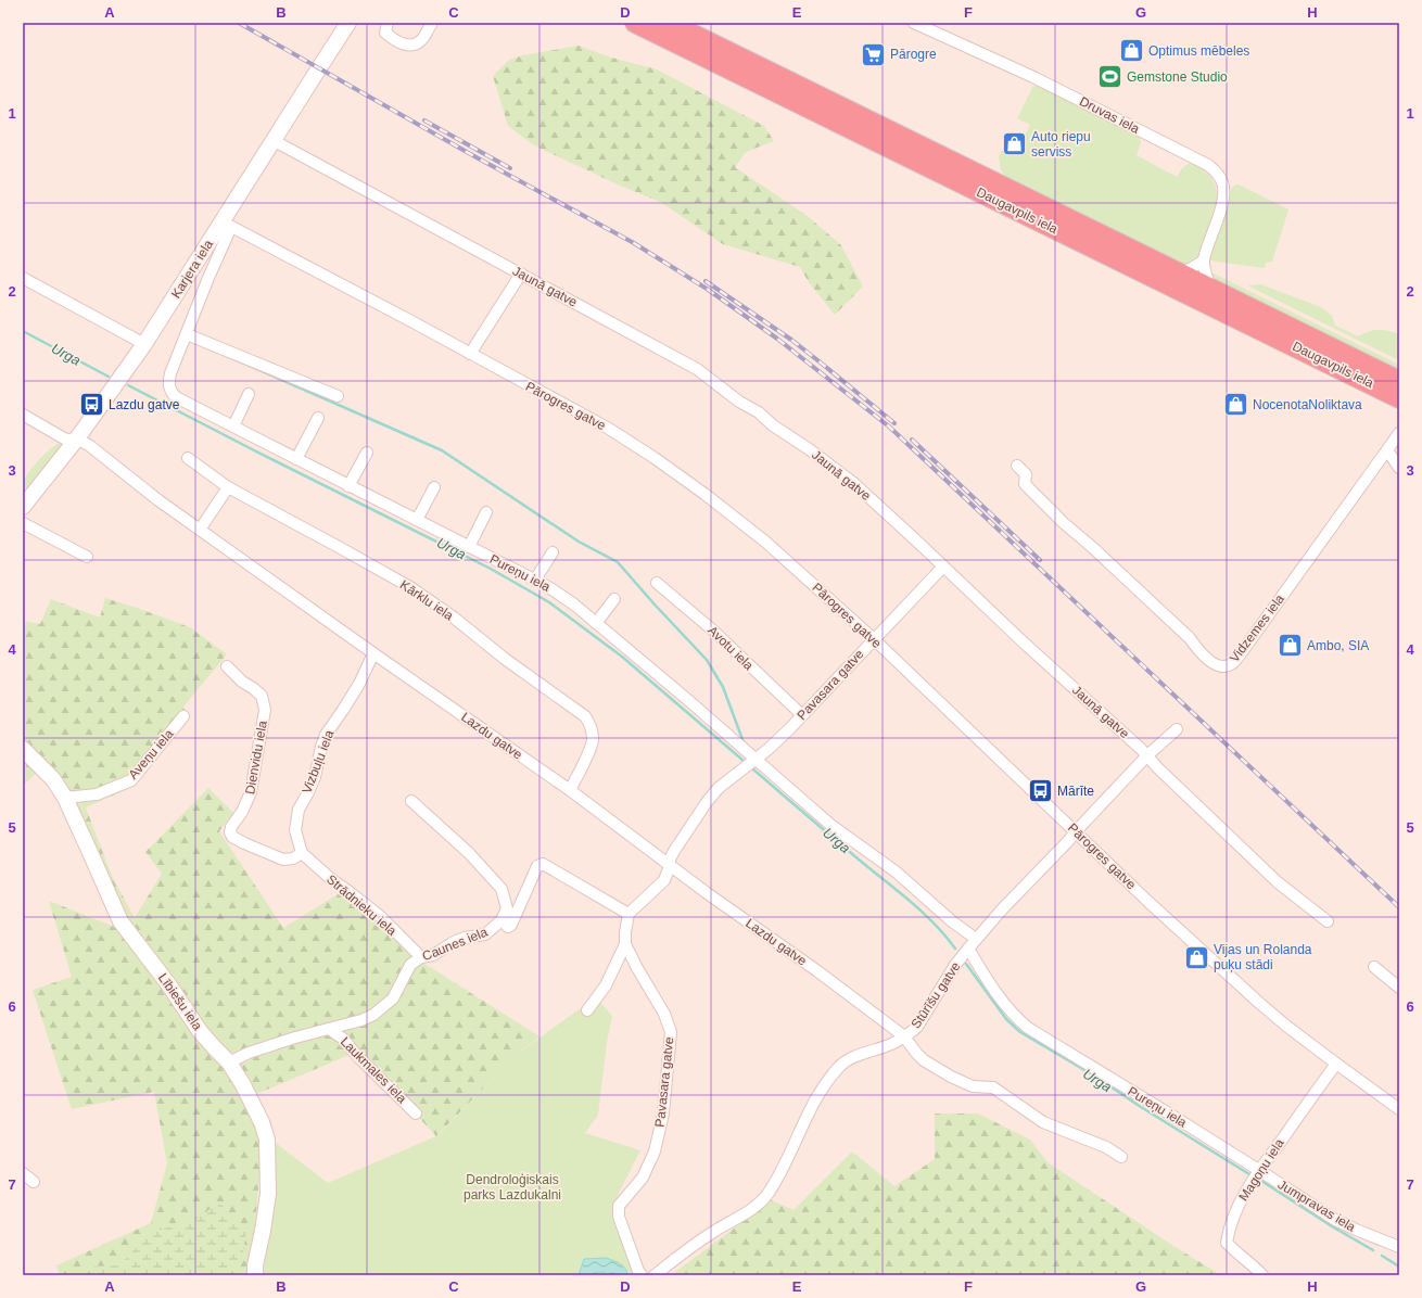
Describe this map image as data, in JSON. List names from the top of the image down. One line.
{"streets":{"highway":["Daugavpils iela"],"street":["Druvas iela","Karjera iela","Jaunā gatve","Pārogres gatve","Pureņu iela","Kārklu iela","Vidzemes iela","Avotu iela","Pavasara gatve","Lazdu gatve","Aveņu iela","Dienvidu iela","Vizbuļu iela","Strādnieku iela","Caunes iela","Stūrīšu gatve","Lībiešu iela","Laukmales iela","Magoņu iela","Jumpravas iela"]},"crossings":[["Karjera iela","Jaunā gatve"],["Karjera iela","Pārogres gatve"],["Karjera iela","Lazdu gatve"],["Jaunā gatve","Pavasara gatve"],["Jaunā gatve","Stūrīšu gatve"],["Pārogres gatve","Pavasara gatve"],["Pārogres gatve","Stūrīšu gatve"],["Pārogres gatve","Magoņu iela"],["Pureņu iela","Pavasara gatve"],["Pureņu iela","Stūrīšu gatve"],["Pureņu iela","Magoņu iela"],["Pureņu iela","Jumpravas iela"],["Kārklu iela","Lazdu gatve"],["Avotu iela","Pavasara gatve"],["Pavasara gatve","Lazdu gatve"],["Lazdu gatve","Vizbuļu iela"],["Lazdu gatve","Stūrīšu gatve"],["Aveņu iela","Lībiešu iela"],["Dienvidu iela","Vizbuļu iela"],["Dienvidu iela","Strādnieku iela"],["Vizbuļu iela","Strādnieku iela"],["Strādnieku iela","Caunes iela"],["Caunes iela","Lībiešu iela"],["Caunes iela","Laukmales iela"],["Magoņu iela","Jumpravas iela"]],"water":["Urga"],"parks":["Dendroloģiskais parks Lazdukalni"],"places":{"shop":["Optimus mēbeles","Auto riepu serviss","NocenotaNoliktava","Ambo, SIA","Vijas un Rolanda puķu stādi"],"supermarket":["Pārogre"],"sports":["Gemstone Studio"],"bus stop":["Lazdu gatve","Mārīte"]},"grid":{"columns":["A","B","C","D","E","F","G","H"],"rows":["1","2","3","4","5","6","7"]}}
